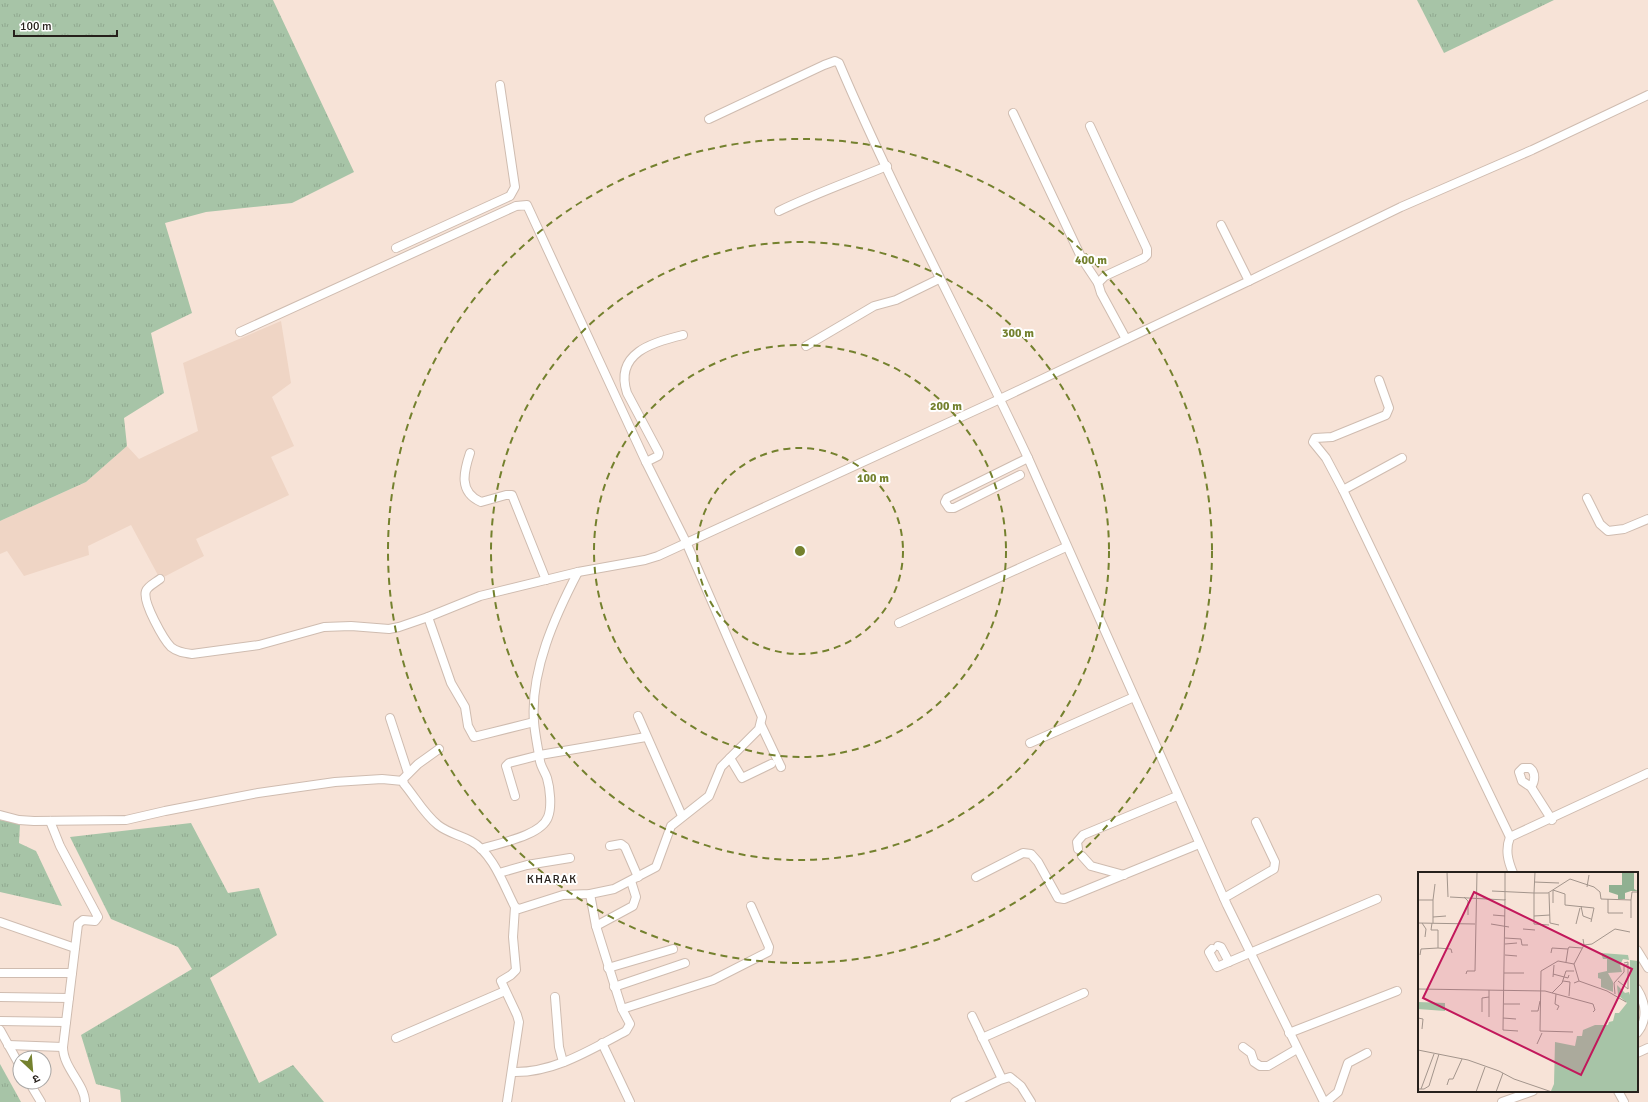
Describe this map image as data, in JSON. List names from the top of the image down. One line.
{"districts":["KHARAK"],"scale_bar":"100 m","north":"bottom right","rings":["400 m","300 m","200 m","100 m"]}
